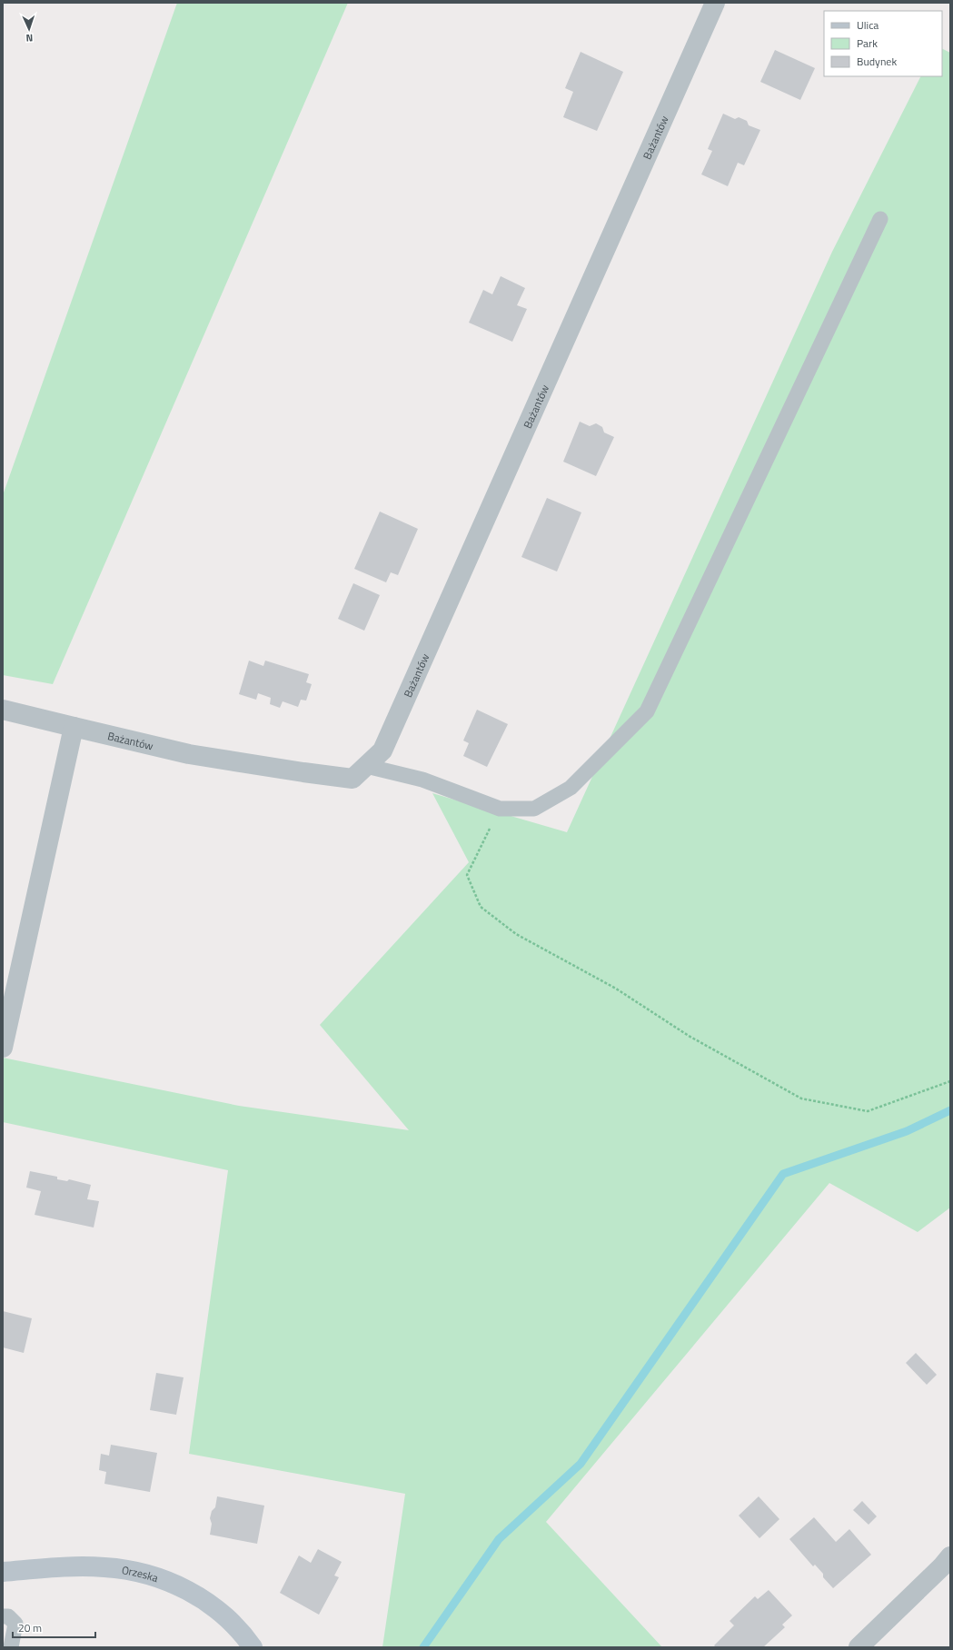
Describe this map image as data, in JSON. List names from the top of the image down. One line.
{"streets":{"street":["Bażantów","Orzeska"]},"legend":["Ulica","Park","Budynek"],"scale_bar":"20 m","north":"bottom"}
